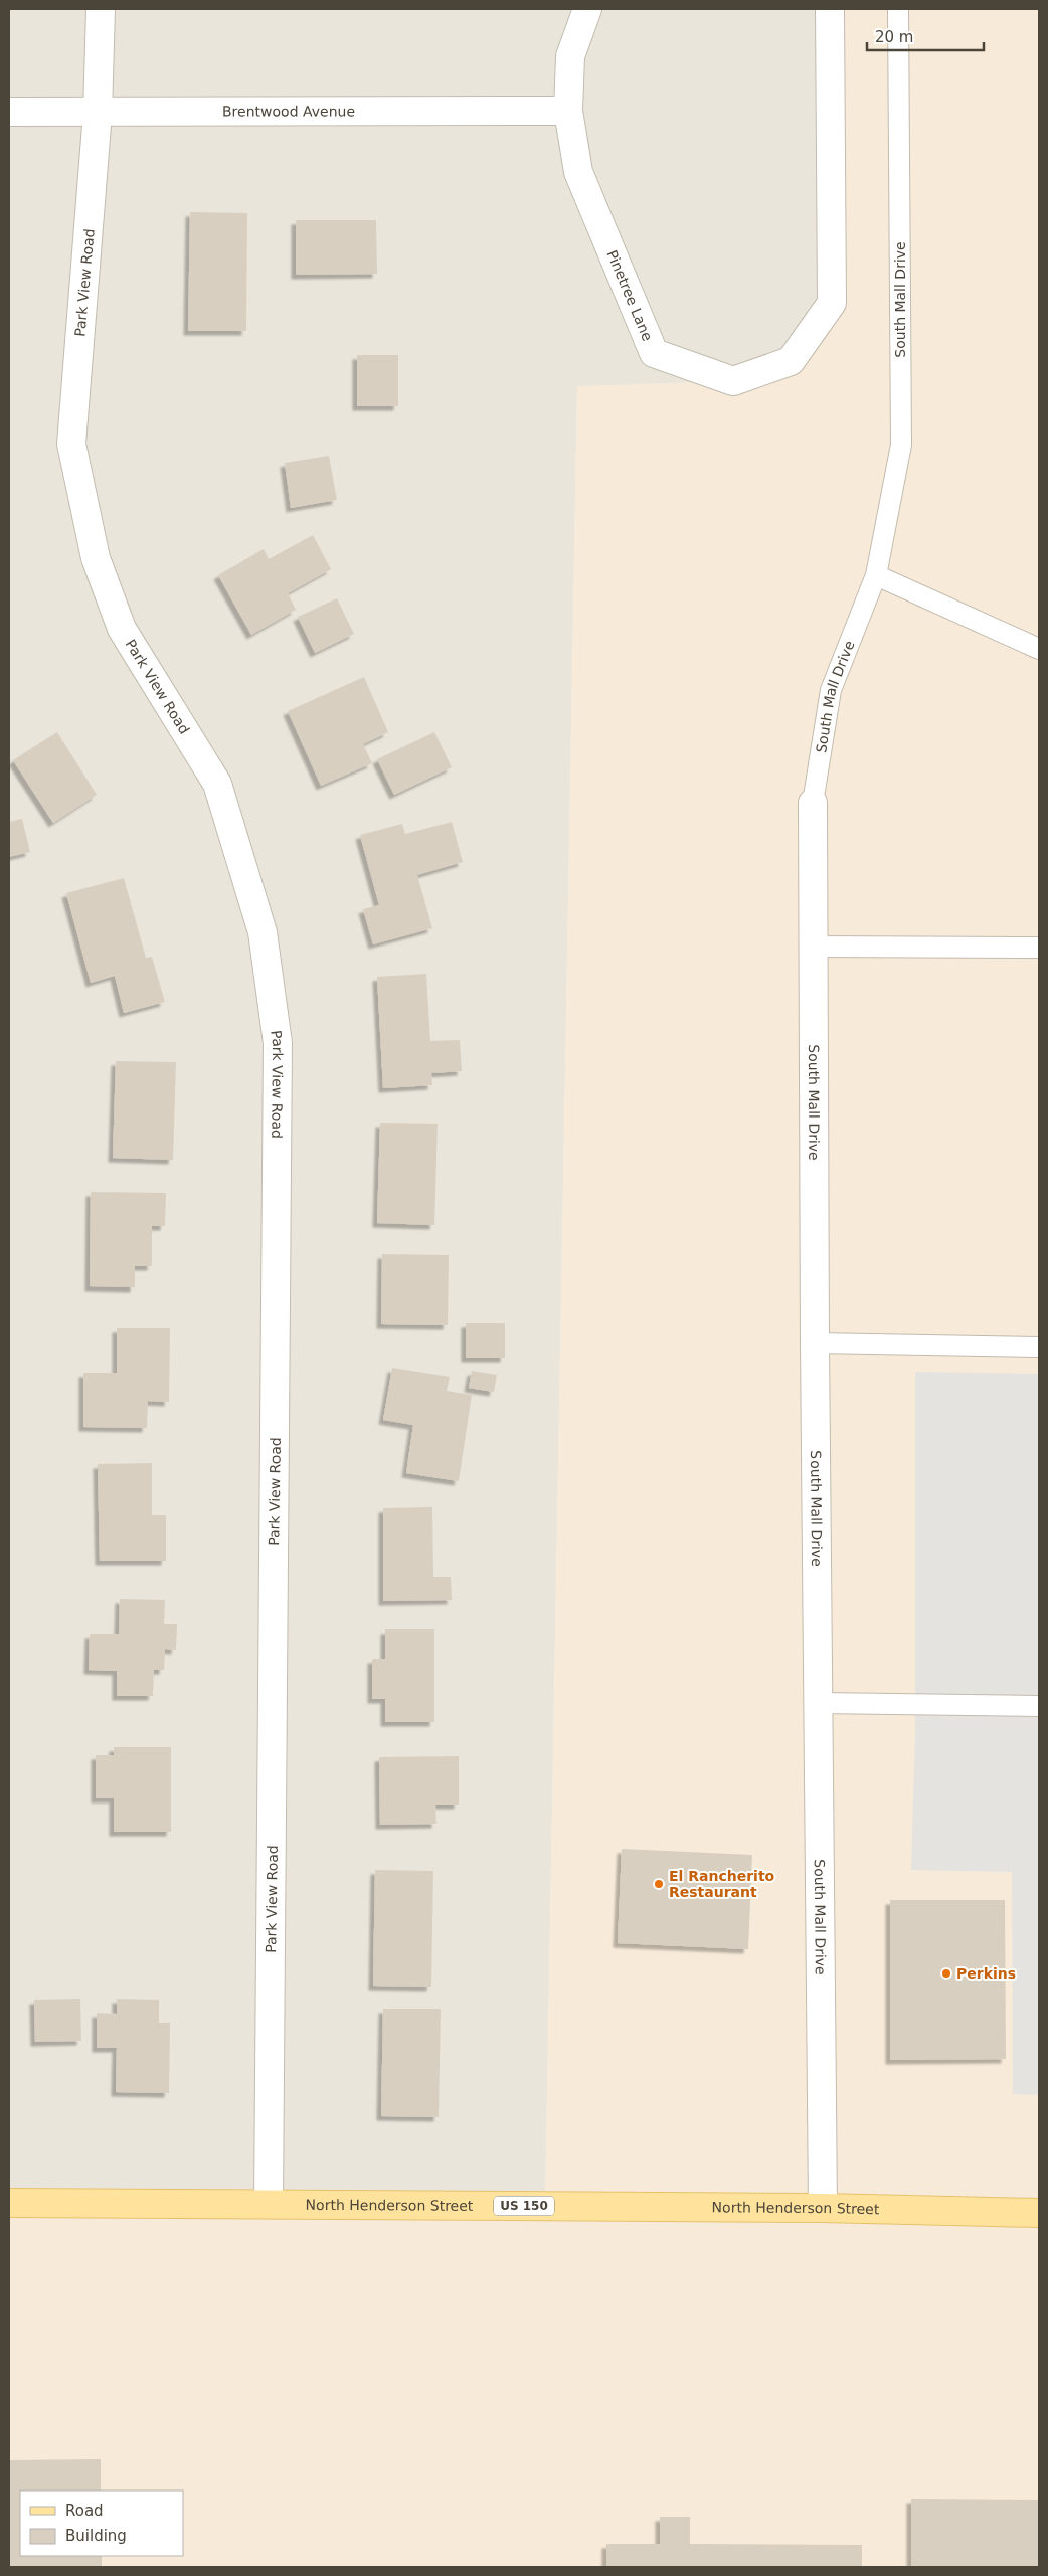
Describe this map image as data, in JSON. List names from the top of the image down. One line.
{"streets":{"main road":["North Henderson Street","US 150"],"street":["Brentwood Avenue","Park View Road","Pinetree Lane","South Mall Drive"]},"crossings":[["Brentwood Avenue","Park View Road"],["Brentwood Avenue","Pinetree Lane"],["Park View Road","North Henderson Street"],["South Mall Drive","North Henderson Street"]],"places":["El Rancherito Restaurant","Perkins"],"legend":["Road","Building"],"scale_bar":"20 m"}
